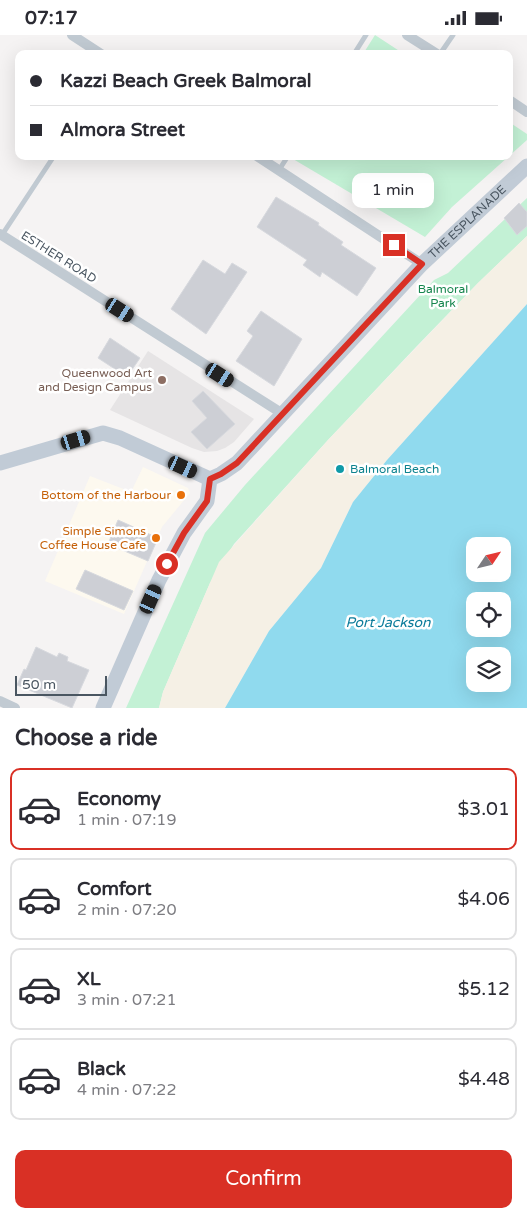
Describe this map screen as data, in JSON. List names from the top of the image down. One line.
{"streets":{"street":["THE ESPLANADE","ESTHER ROAD"]},"crossings":[["THE ESPLANADE","ESTHER ROAD"]],"water":["Port Jackson"],"parks":["Balmoral Park"],"places":["Queenwood Art and Design Campus","Balmoral Beach","Bottom of the Harbour","Simple Simons Coffee House Cafe"],"scale_bar":"50 m","north":"top right","page":{"status":"07:17","banner":["Kazzi Beach Greek Balmoral","Almora Street"],"bubble":"1 min","scale":"50 m","heading":"Choose a ride","list":[{"name":"Economy","note":"1 min · 07:19","value":"$3.01"},{"name":"Comfort","note":"2 min · 07:20","value":"$4.06"},{"name":"XL","note":"3 min · 07:21","value":"$5.12"},{"name":"Black","note":"4 min · 07:22","value":"$4.48"}],"buttons":"Confirm"}}
